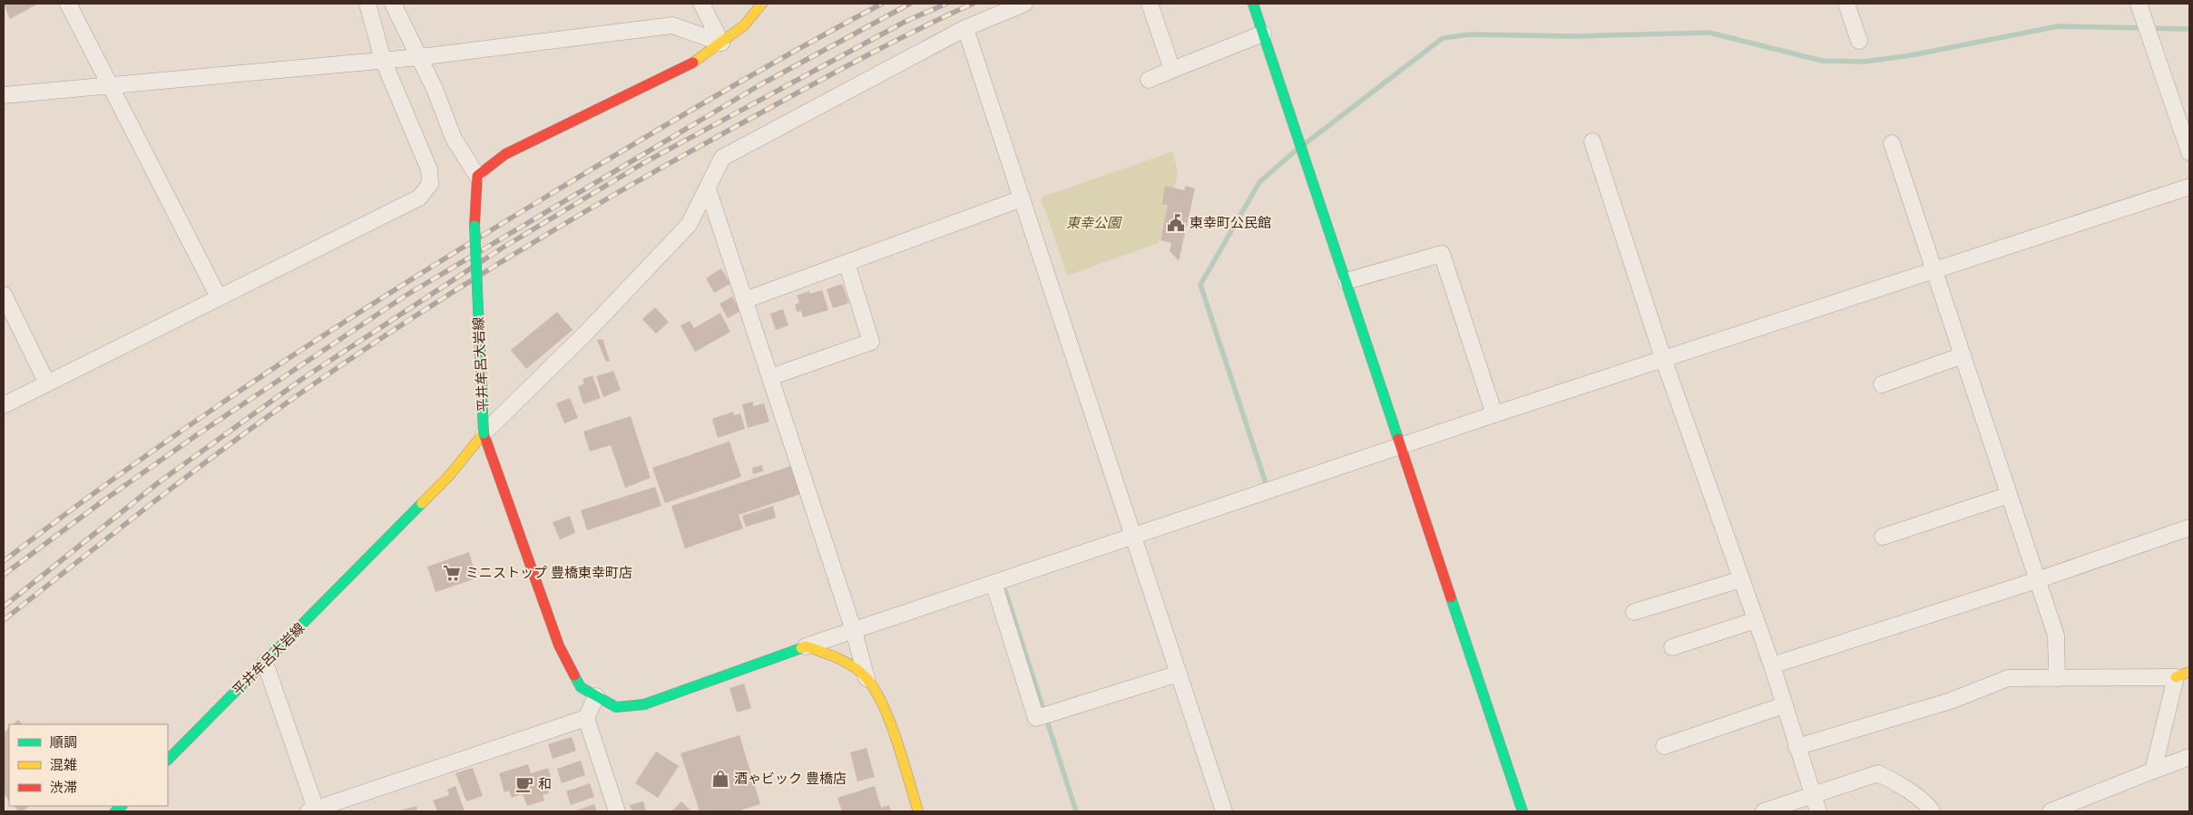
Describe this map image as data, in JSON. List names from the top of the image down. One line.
{"streets":{"street":["平井牟呂大岩線"]},"parks":["東幸公園"],"places":{"public building":["東幸町公民館"],"supermarket":["ミニストップ 豊橋東幸町店"],"shop":["酒ゃビック 豊橋店"],"cafe":["和"]},"legend":["順調","混雑","渋滞"]}
